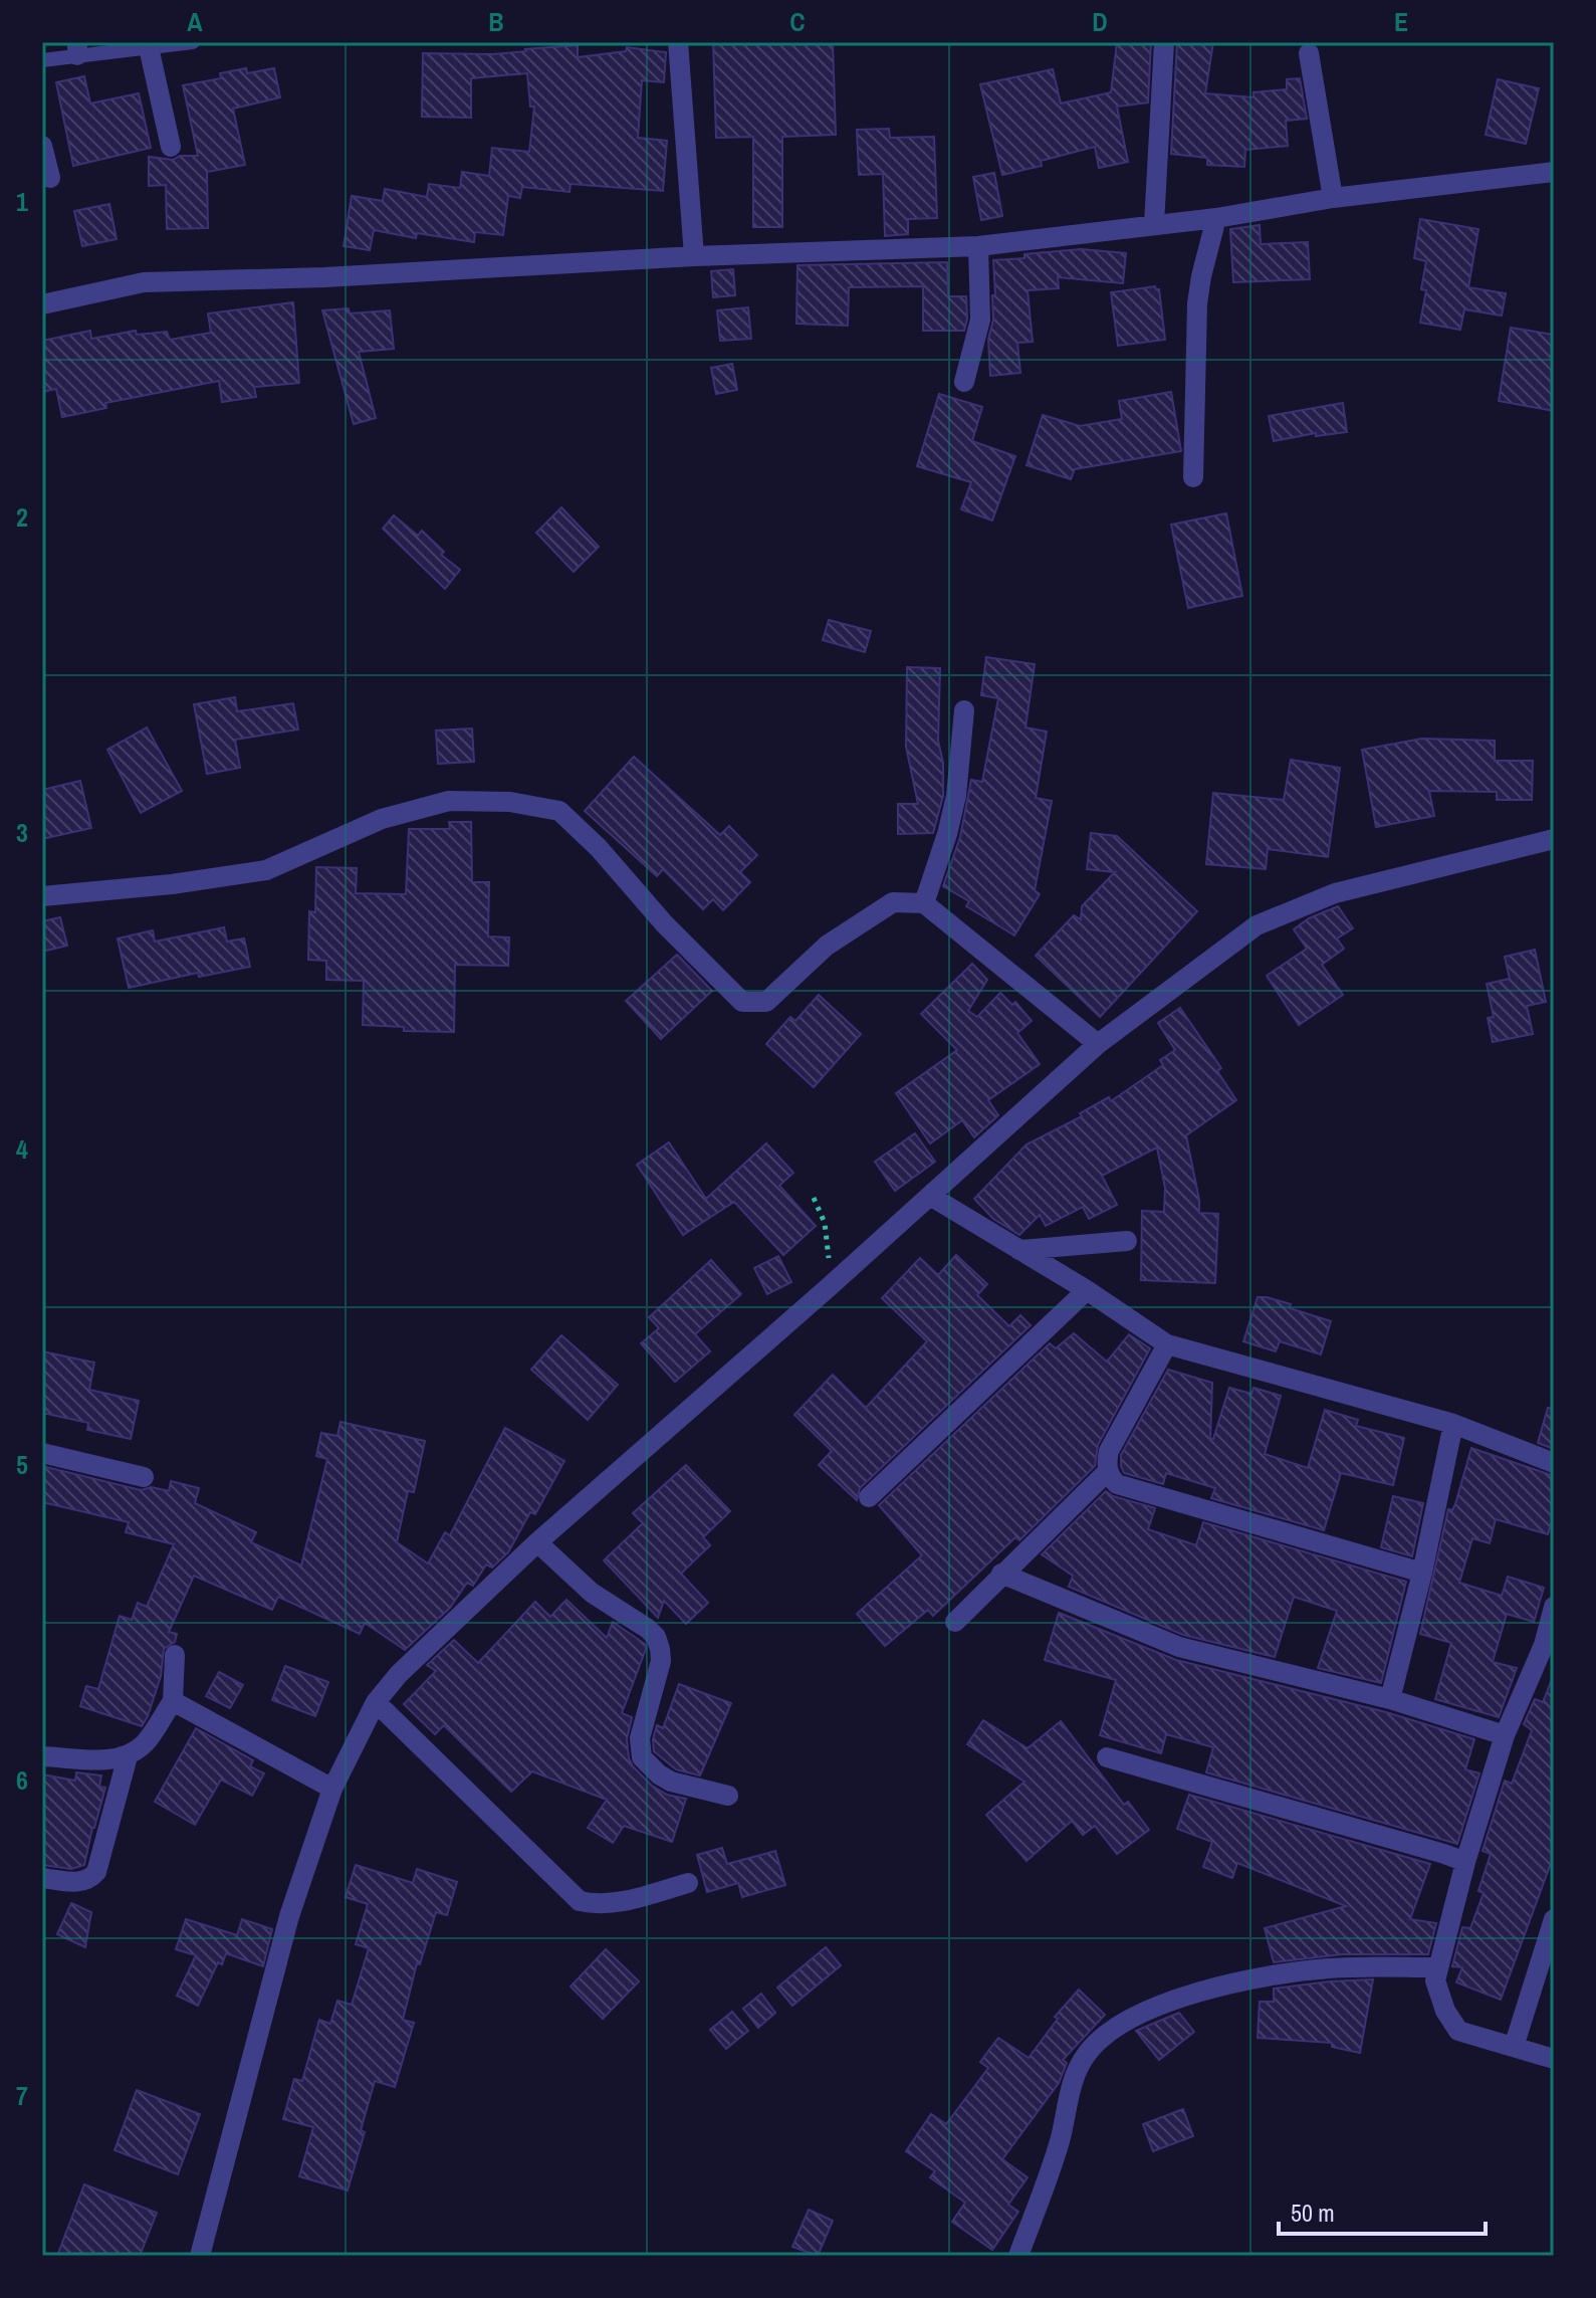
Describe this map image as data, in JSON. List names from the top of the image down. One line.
{"scale_bar":"50 m","grid":{"columns":["A","B","C","D","E"],"rows":["1","2","3","4","5","6","7"]}}
